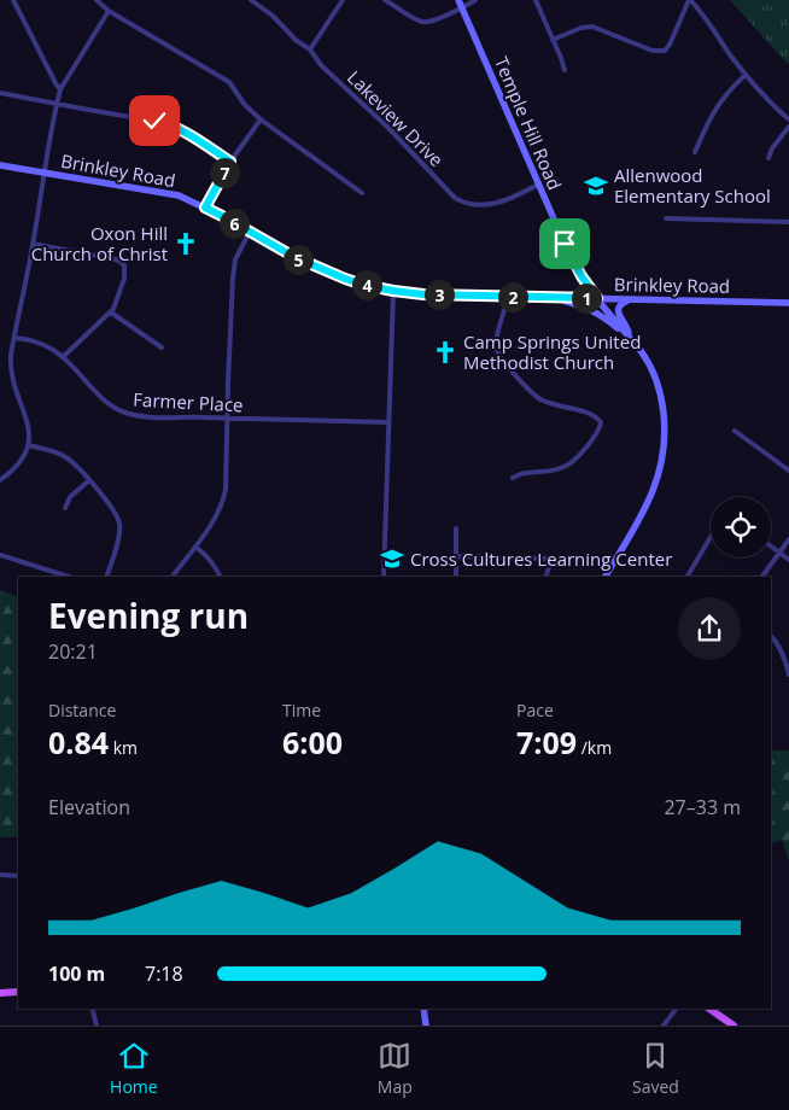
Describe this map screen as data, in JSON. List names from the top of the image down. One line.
{"streets":{"main road":["Temple Hill Road","Brinkley Road"],"street":["Lakeview Drive","Farmer Place"]},"crossings":[["Lakeview Drive","Temple Hill Road"],["Temple Hill Road","Brinkley Road"]],"places":{"school or university":["Allenwood Elementary School","Cross Cultures Learning Center"],"church":["Oxon Hill Church of Christ","Camp Springs United Methodist Church"]},"page":{"pins":["7","6","5","4","3","2","1"],"heading":["Evening run","20:21"],"stats":[["Distance","0.84 km"],["Time","6:00"],["Pace","7:09 /km"]],"chart":["Elevation","27–33 m"],"list":[{"name":"100 m","note":"7:18"}],"tabs":["Home","Map","Saved"]}}
